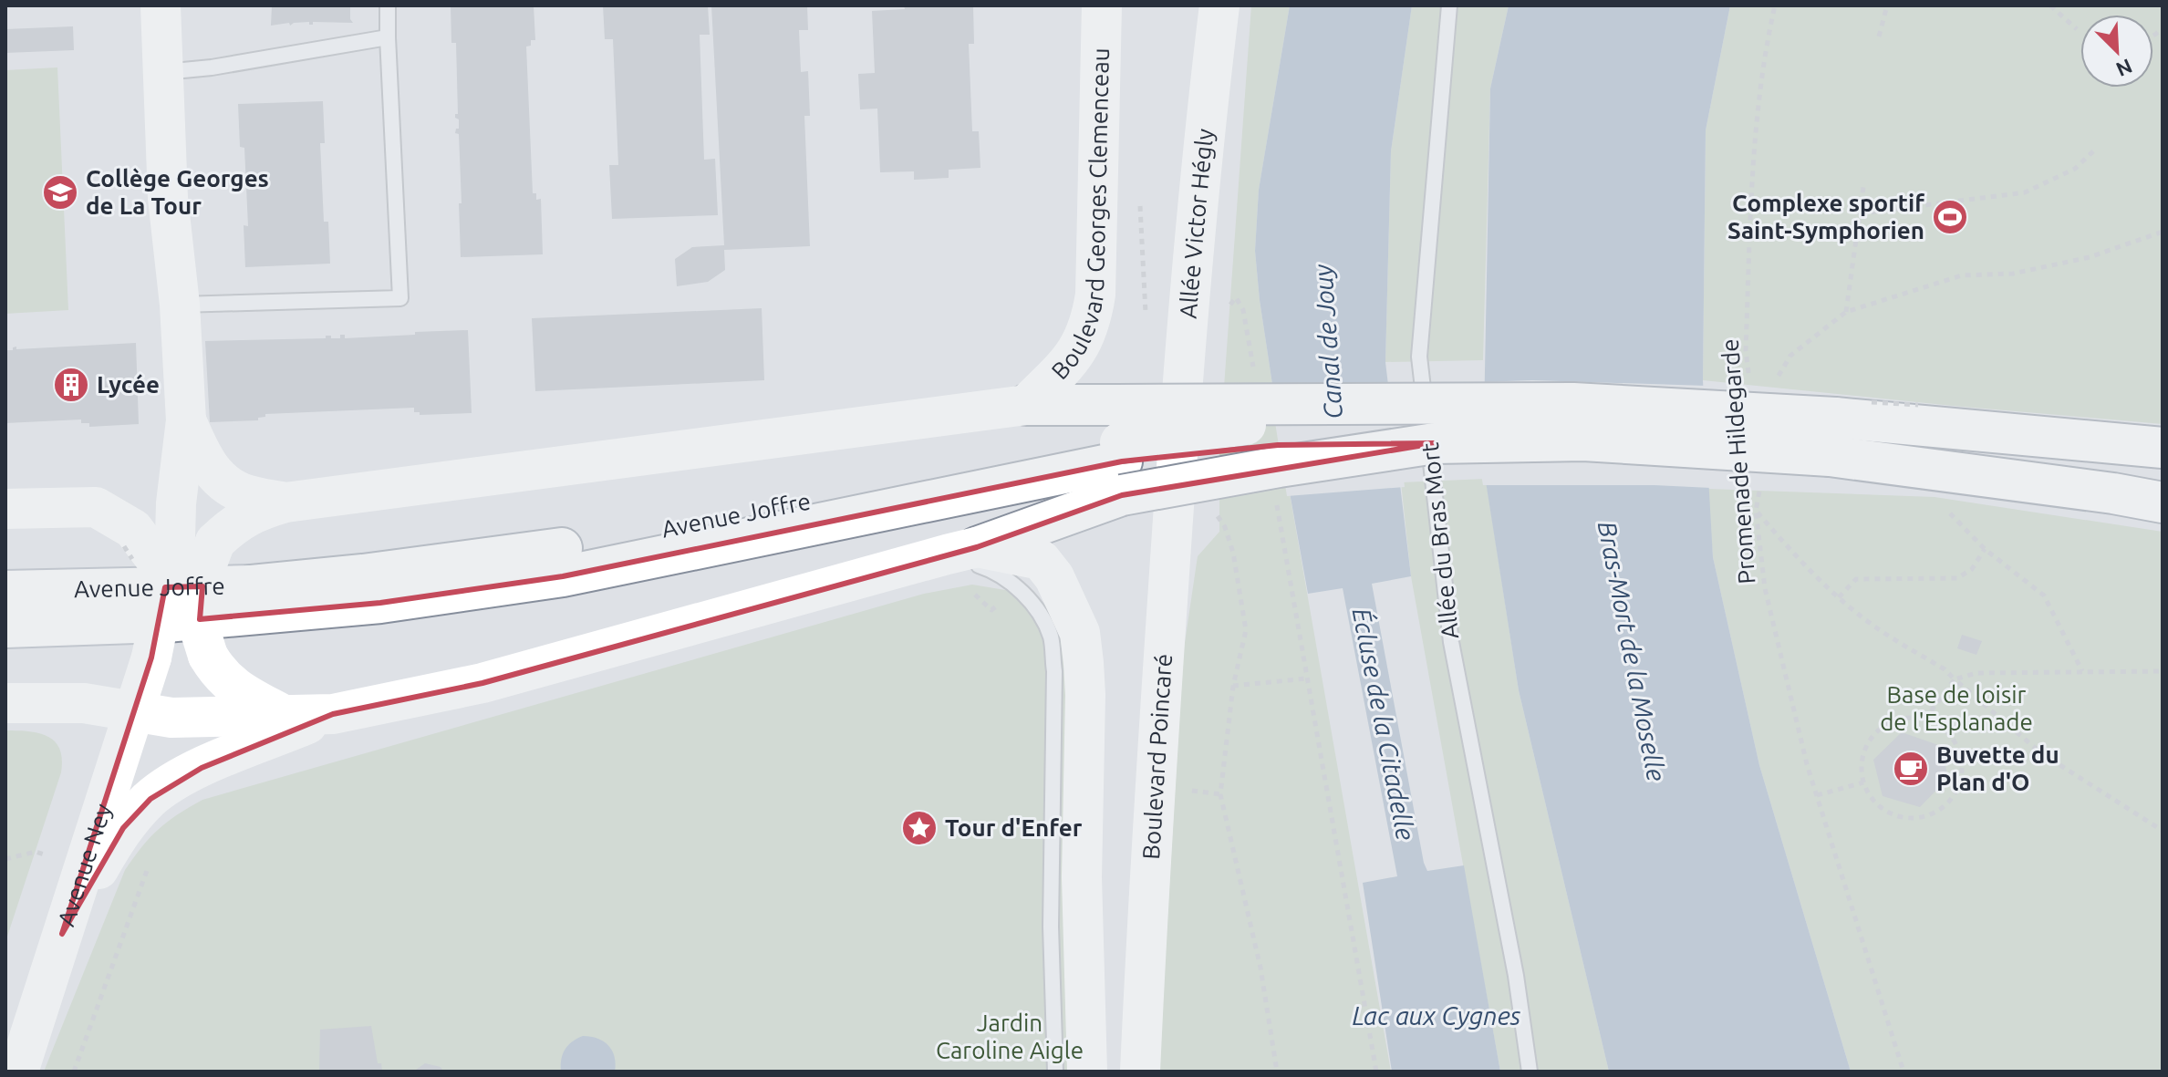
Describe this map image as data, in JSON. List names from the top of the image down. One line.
{"streets":{"main road":["Boulevard Georges Clemenceau","Allée Victor Hégly","Avenue Joffre","Boulevard Poincaré","Avenue Ney"],"lane":["Allée du Bras Mort"],"path":["Promenade Hildegarde"]},"crossings":[["Allée Victor Hégly","Boulevard Poincaré"],["Avenue Joffre","Avenue Ney"]],"water":["Canal de Jouy","Bras-Mort de la Moselle","Écluse de la Citadelle","Lac aux Cygnes"],"parks":["Base de loisir de l'Esplanade","Jardin Caroline Aigle"],"places":{"school or university":["Collège Georges de La Tour"],"sports":["Complexe sportif Saint-Symphorien"],"building":["Lycée"],"cafe":["Buvette du Plan d'O"],"place":["Tour d'Enfer"]},"north":"bottom right"}
